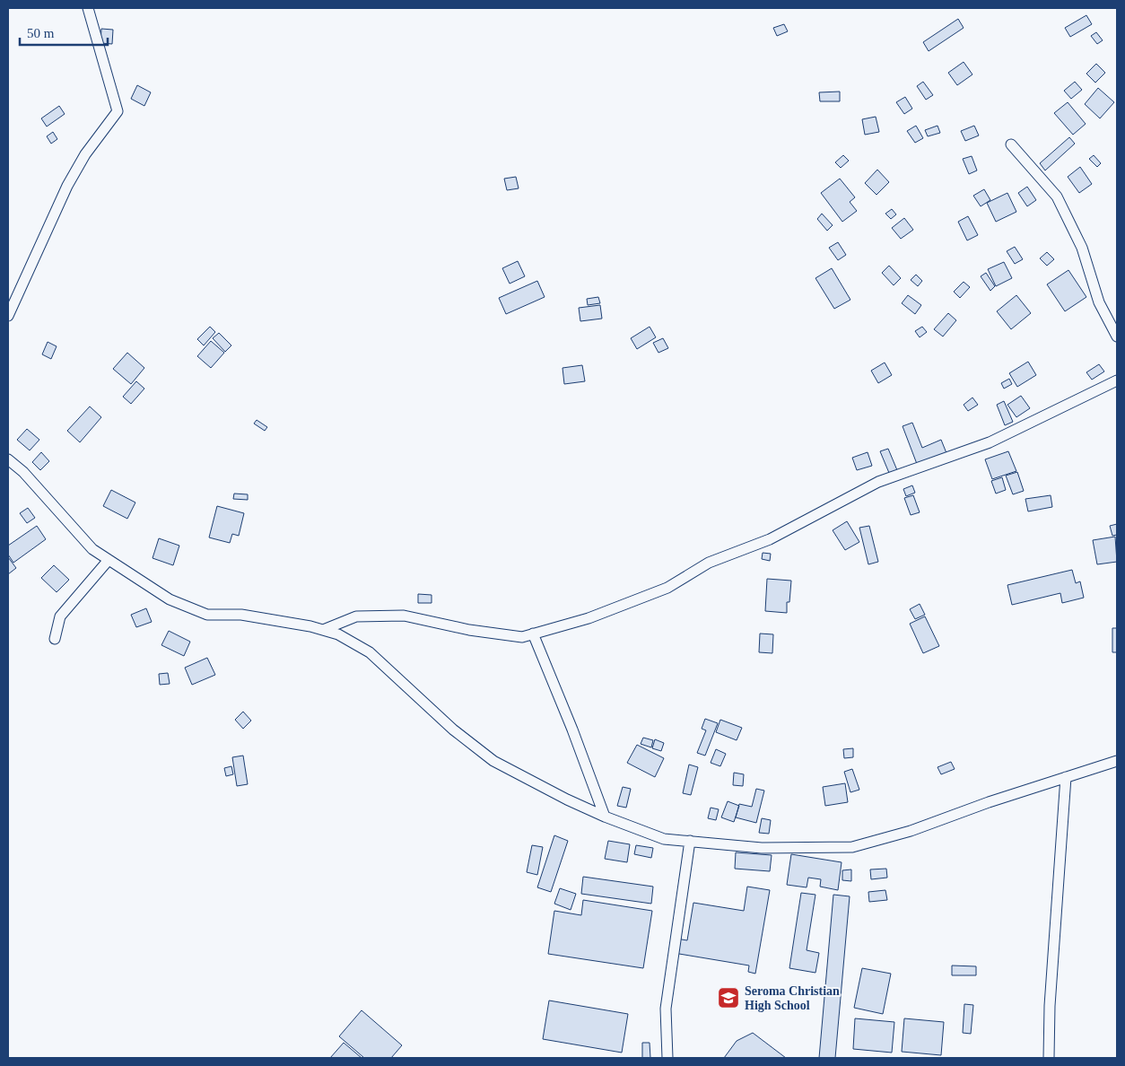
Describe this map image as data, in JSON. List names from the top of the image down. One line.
{"places":{"school or university":["Seroma Christian High School"]},"scale_bar":"50 m"}
